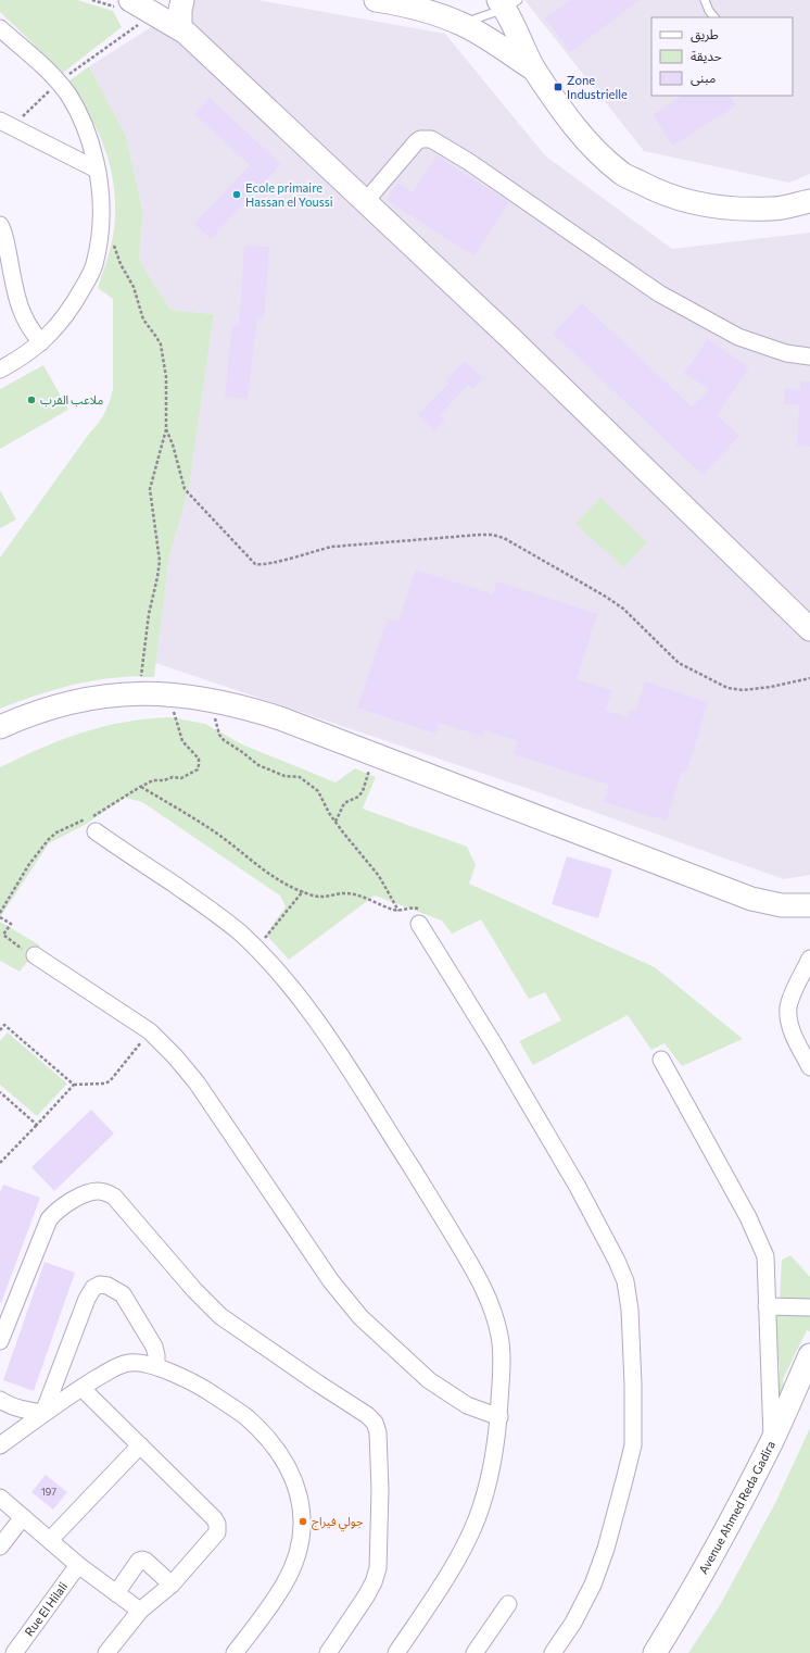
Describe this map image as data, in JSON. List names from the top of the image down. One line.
{"streets":{"street":["Avenue Ahmed Reda Gadira","Rue El Hilali"]},"places":{"transit":["Zone Industrielle"],"other":["Ecole primaire Hassan el Youssi","ملاعب القرب","جولي فيراج"]},"house_numbers":["197"],"legend":["طريق","حديقة","مبنى"]}
